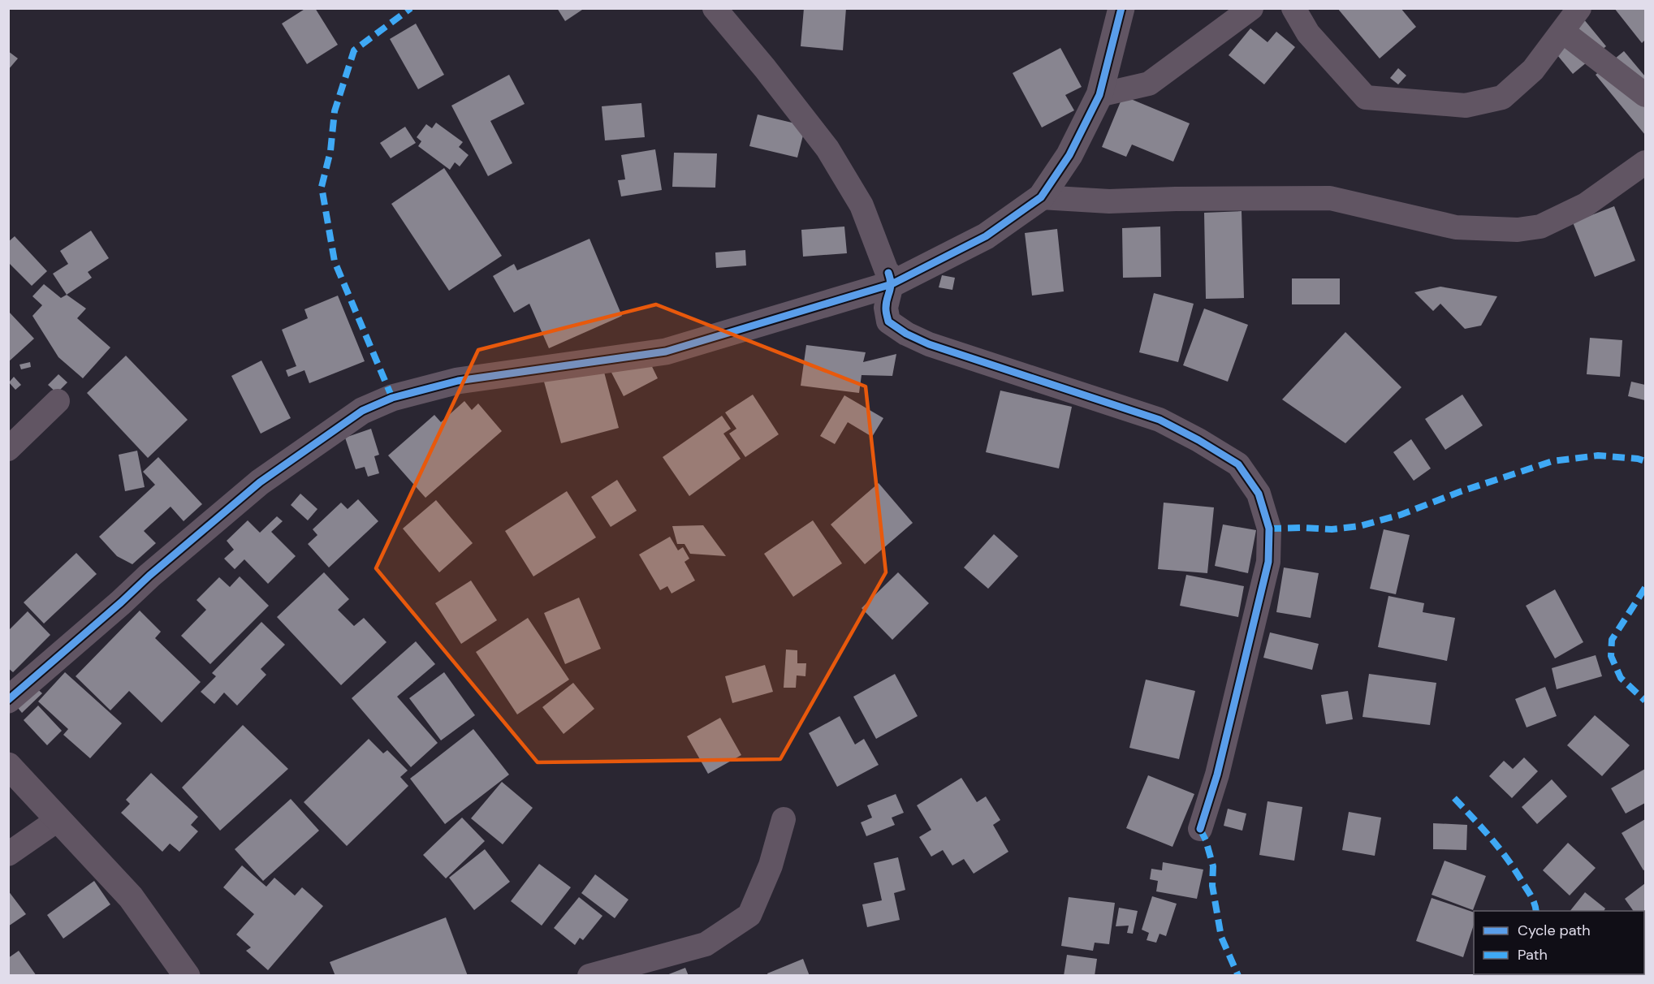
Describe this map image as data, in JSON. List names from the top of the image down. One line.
{"legend":["Cycle path","Path"]}
